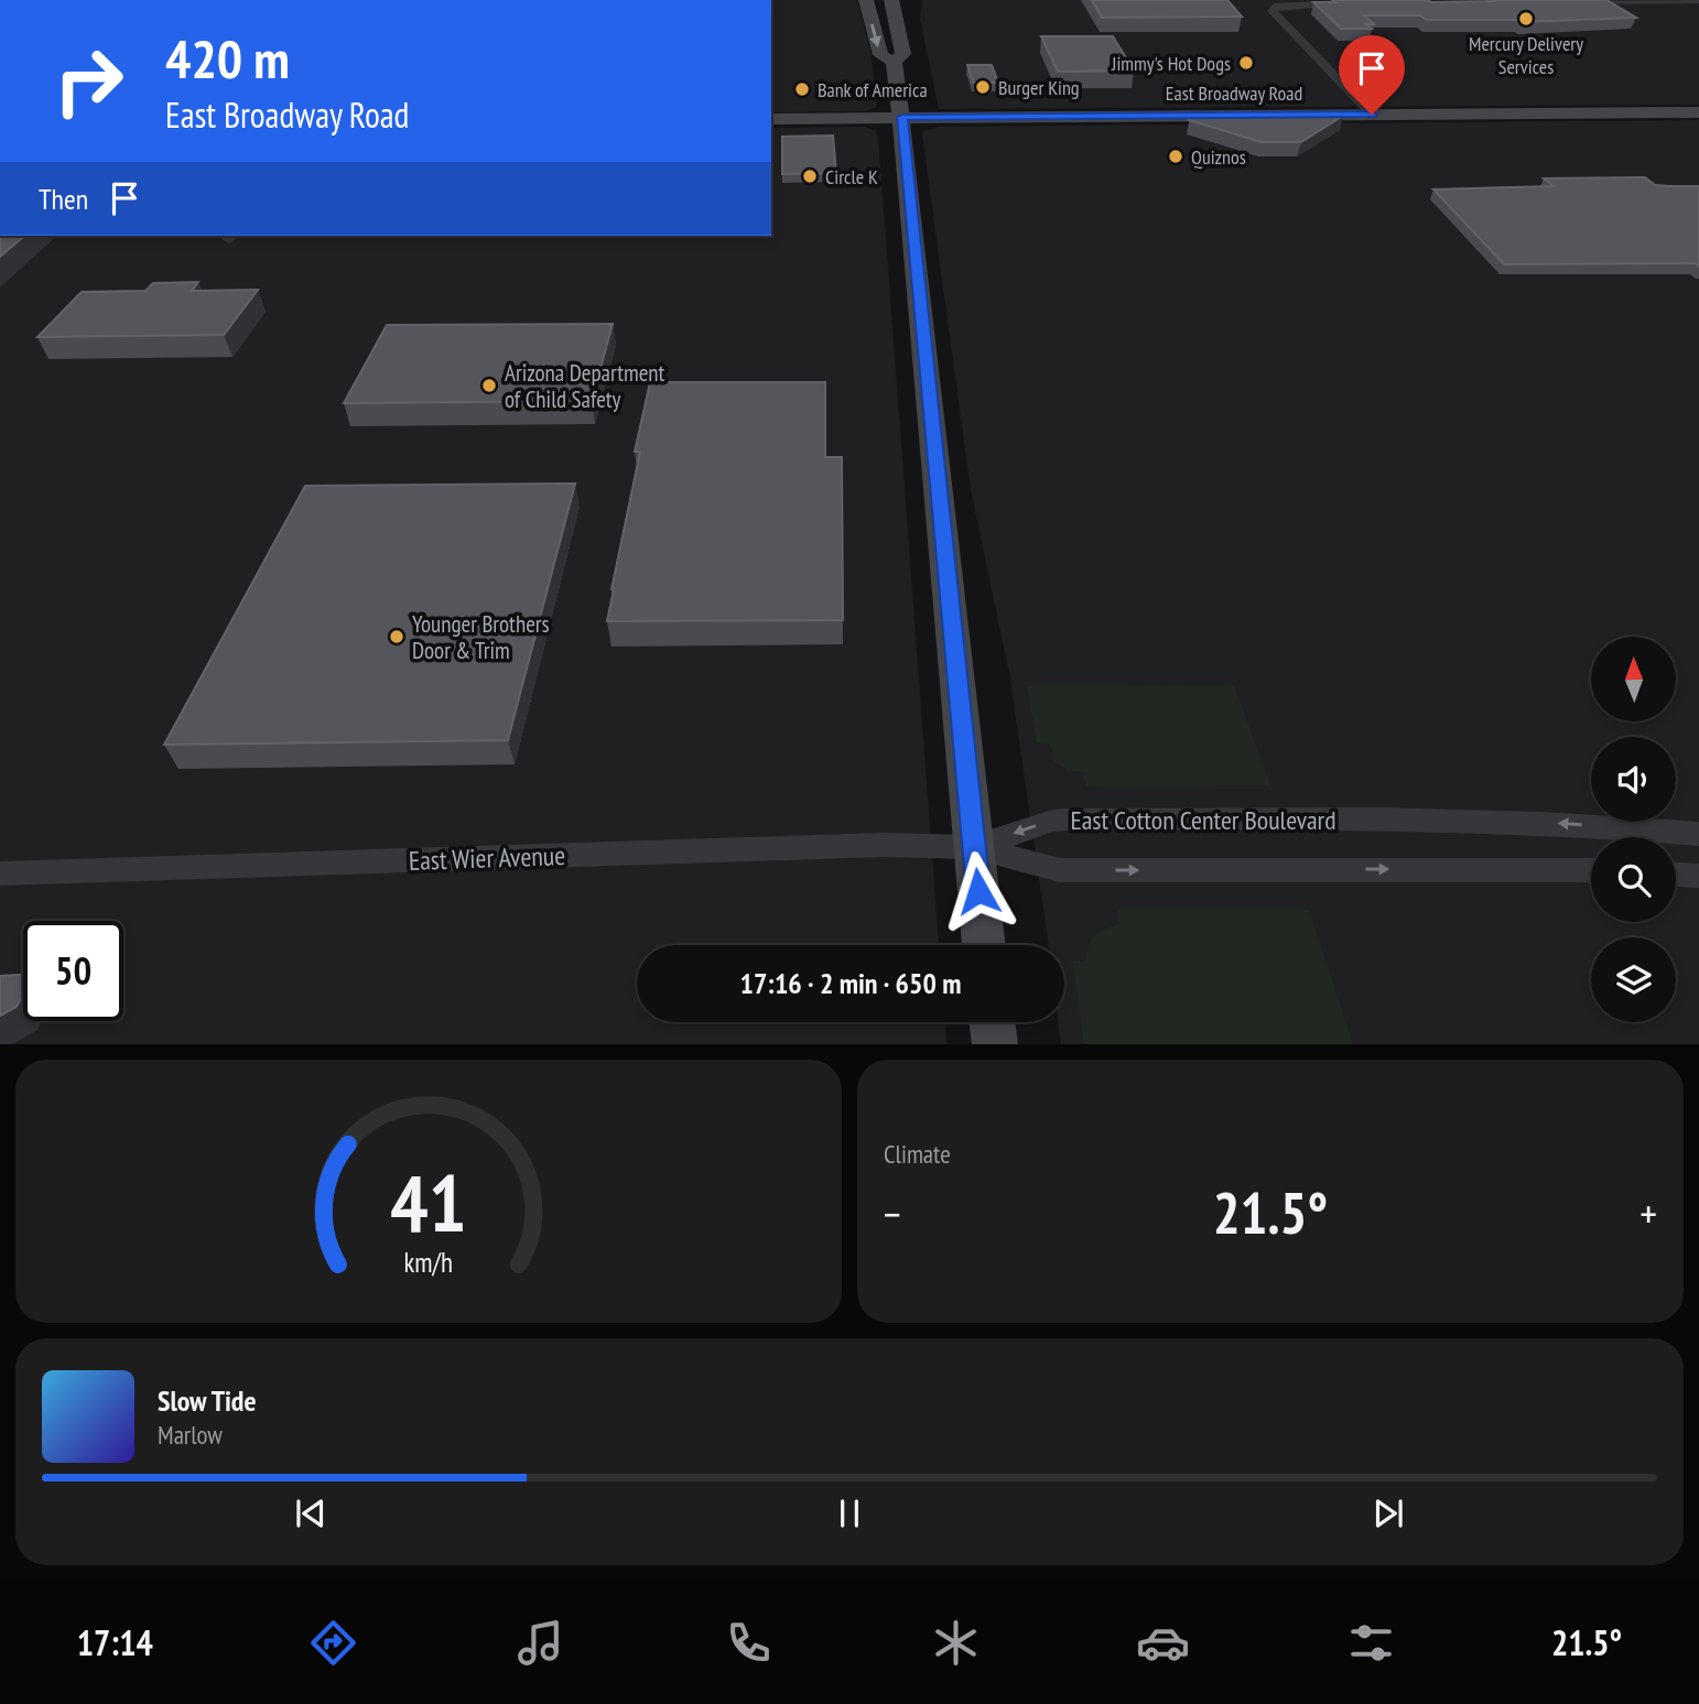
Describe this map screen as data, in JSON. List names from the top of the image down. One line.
{"streets":{"main road":["East Broadway Road"],"street":["East Cotton Center Boulevard","East Wier Avenue"]},"crossings":[["East Cotton Center Boulevard","East Wier Avenue"]],"places":["Mercury Delivery Services","Jimmy's Hot Dogs","Burger King","Bank of America","Quiznos","Circle K","Arizona Department of Child Safety","Younger Brothers Door & Trim"],"north":"top","page":{"turn":["420 m","East Broadway Road"],"then":"Then","limit":"50","trip":"17:16 · 2 min · 650 m","tile":"Climate","heat":["−","21.5°","+"],"song":["Slow Tide","Marlow"],"tabs":["17:14","21.5°"],"gauge":["41","km/h"]}}
